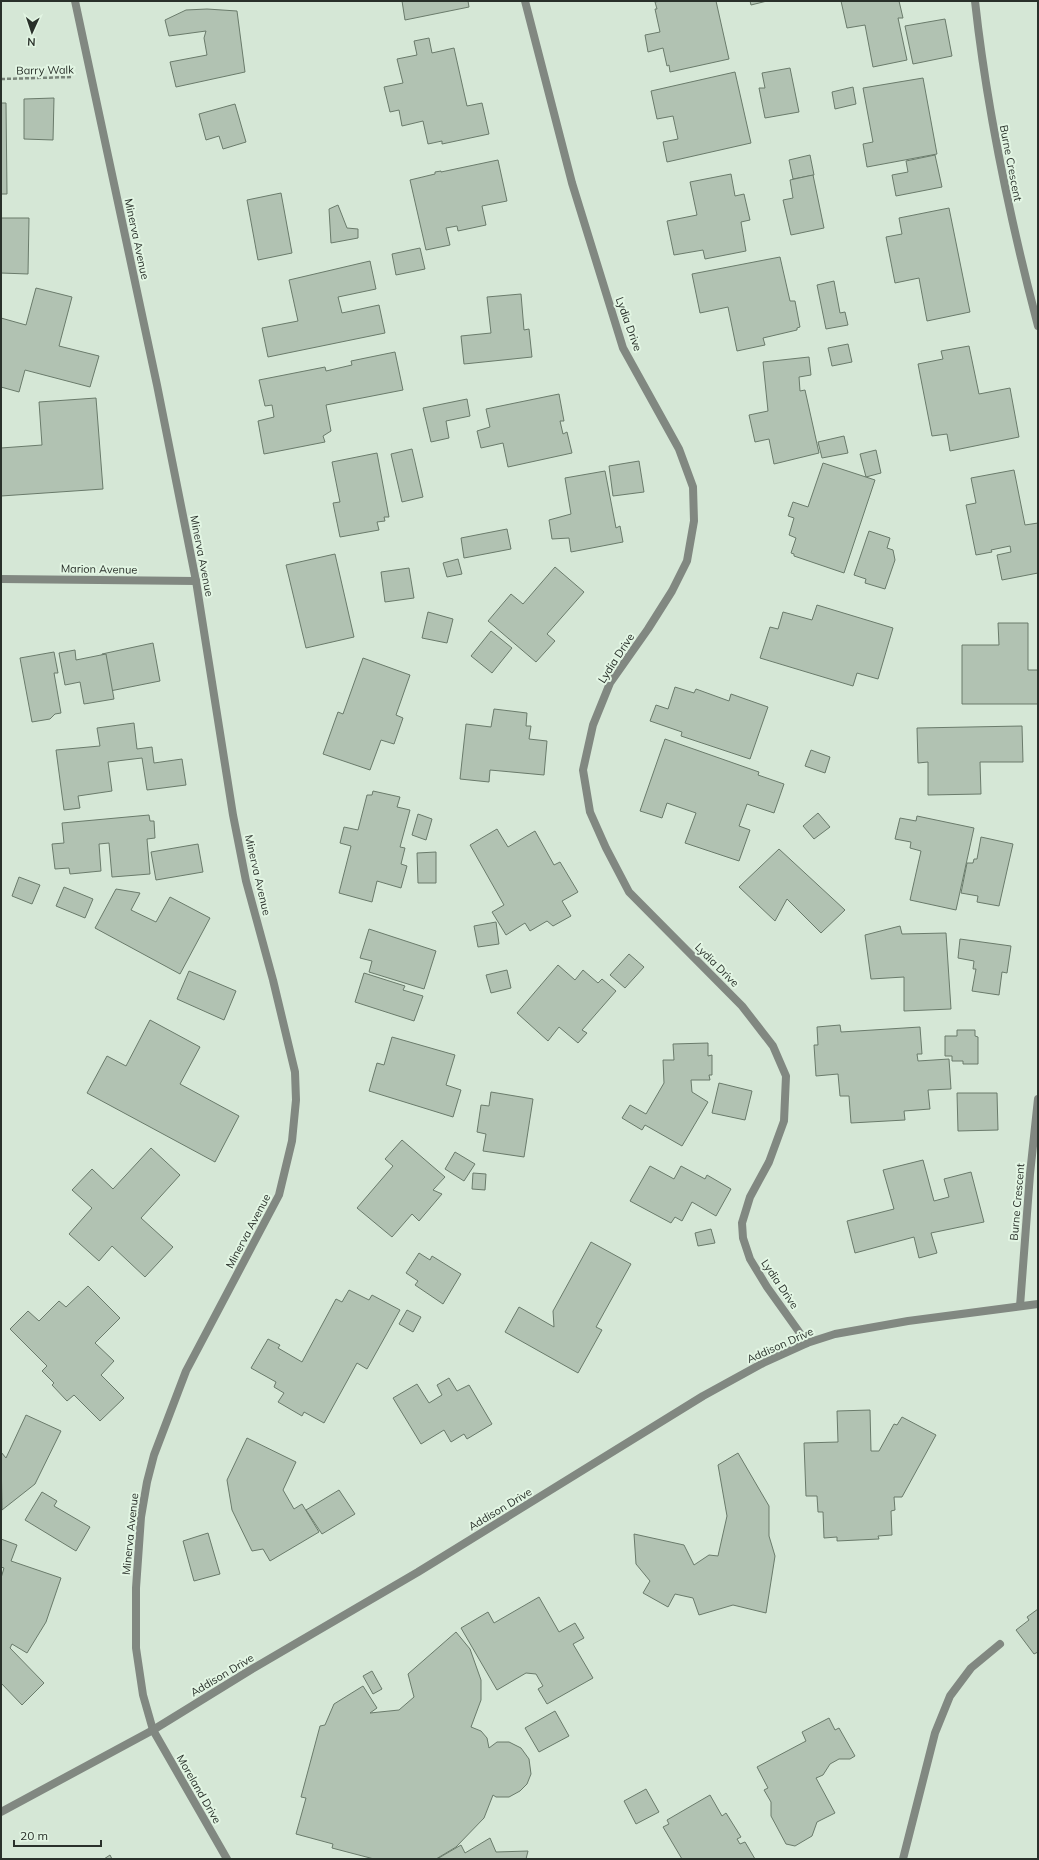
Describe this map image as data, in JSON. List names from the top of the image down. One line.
{"streets":{"street":["Burne Crescent","Minerva Avenue","Lydia Drive","Marion Avenue","Addison Drive","Moreland Drive"],"path":["Barry Walk"]},"crossings":[["Barry Walk","Minerva Avenue"],["Burne Crescent","Addison Drive"],["Minerva Avenue","Marion Avenue"],["Minerva Avenue","Addison Drive"],["Minerva Avenue","Moreland Drive"],["Lydia Drive","Addison Drive"],["Addison Drive","Moreland Drive"]],"scale_bar":"20 m","north":"bottom"}
